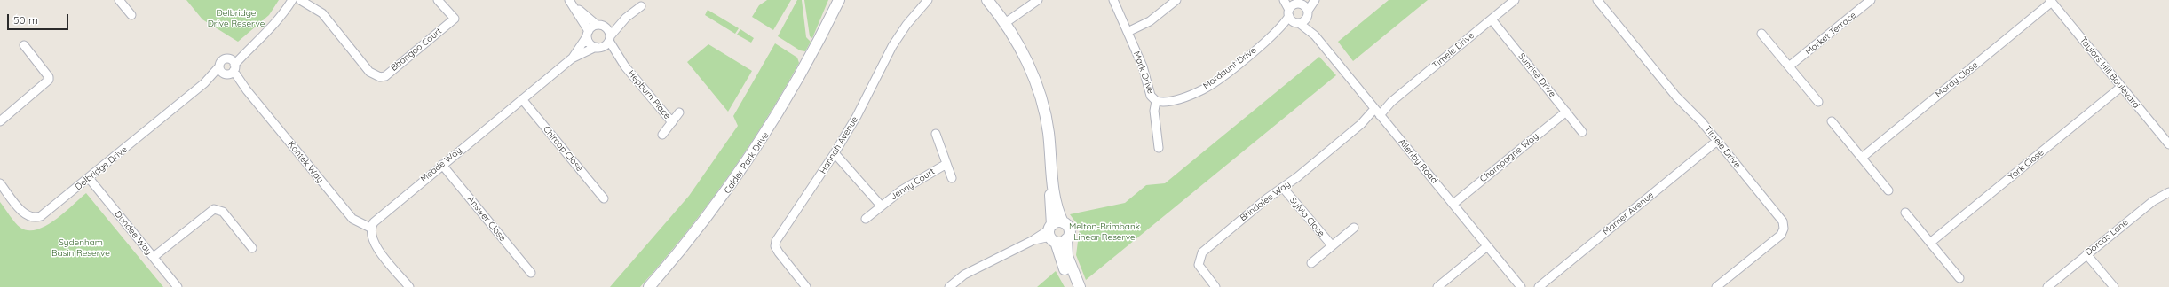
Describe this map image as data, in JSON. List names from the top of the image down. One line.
{"streets":{"street":["Market Terrace","Bhangoo Court","Timele Drive","Mordaunt Drive","Mark Drive","Taylors Hill Boulevard","Sunrise Drive","Moray Close","Hepburn Place","Hannah Avenue","Chircop Close","Champagne Way","Allenby Road","Kontek Way","Calder Park Drive","Meade Way","York Close","Delbridge Drive","Jenny Court","Brindalee Way","Marner Avenue","Sylvia Close","Answer Close","Dundee Way","Dorcas Lane"]},"crossings":[["Timele Drive","Sunrise Drive"],["Timele Drive","Allenby Road"],["Timele Drive","Brindalee Way"],["Timele Drive","Marner Avenue"],["Mordaunt Drive","Mark Drive"],["Mordaunt Drive","Allenby Road"],["Taylors Hill Boulevard","Moray Close"],["Taylors Hill Boulevard","York Close"],["Sunrise Drive","Champagne Way"],["Hepburn Place","Meade Way"],["Chircop Close","Meade Way"],["Champagne Way","Allenby Road"],["Allenby Road","Brindalee Way"],["Kontek Way","Meade Way"],["Kontek Way","Delbridge Drive"],["Meade Way","Answer Close"],["Delbridge Drive","Dundee Way"],["Brindalee Way","Sylvia Close"]],"parks":["Delbridge Drive Reserve","Melton-Brimbank Linear Reserve","Sydenham Basin Reserve"],"scale_bar":"50 m"}
